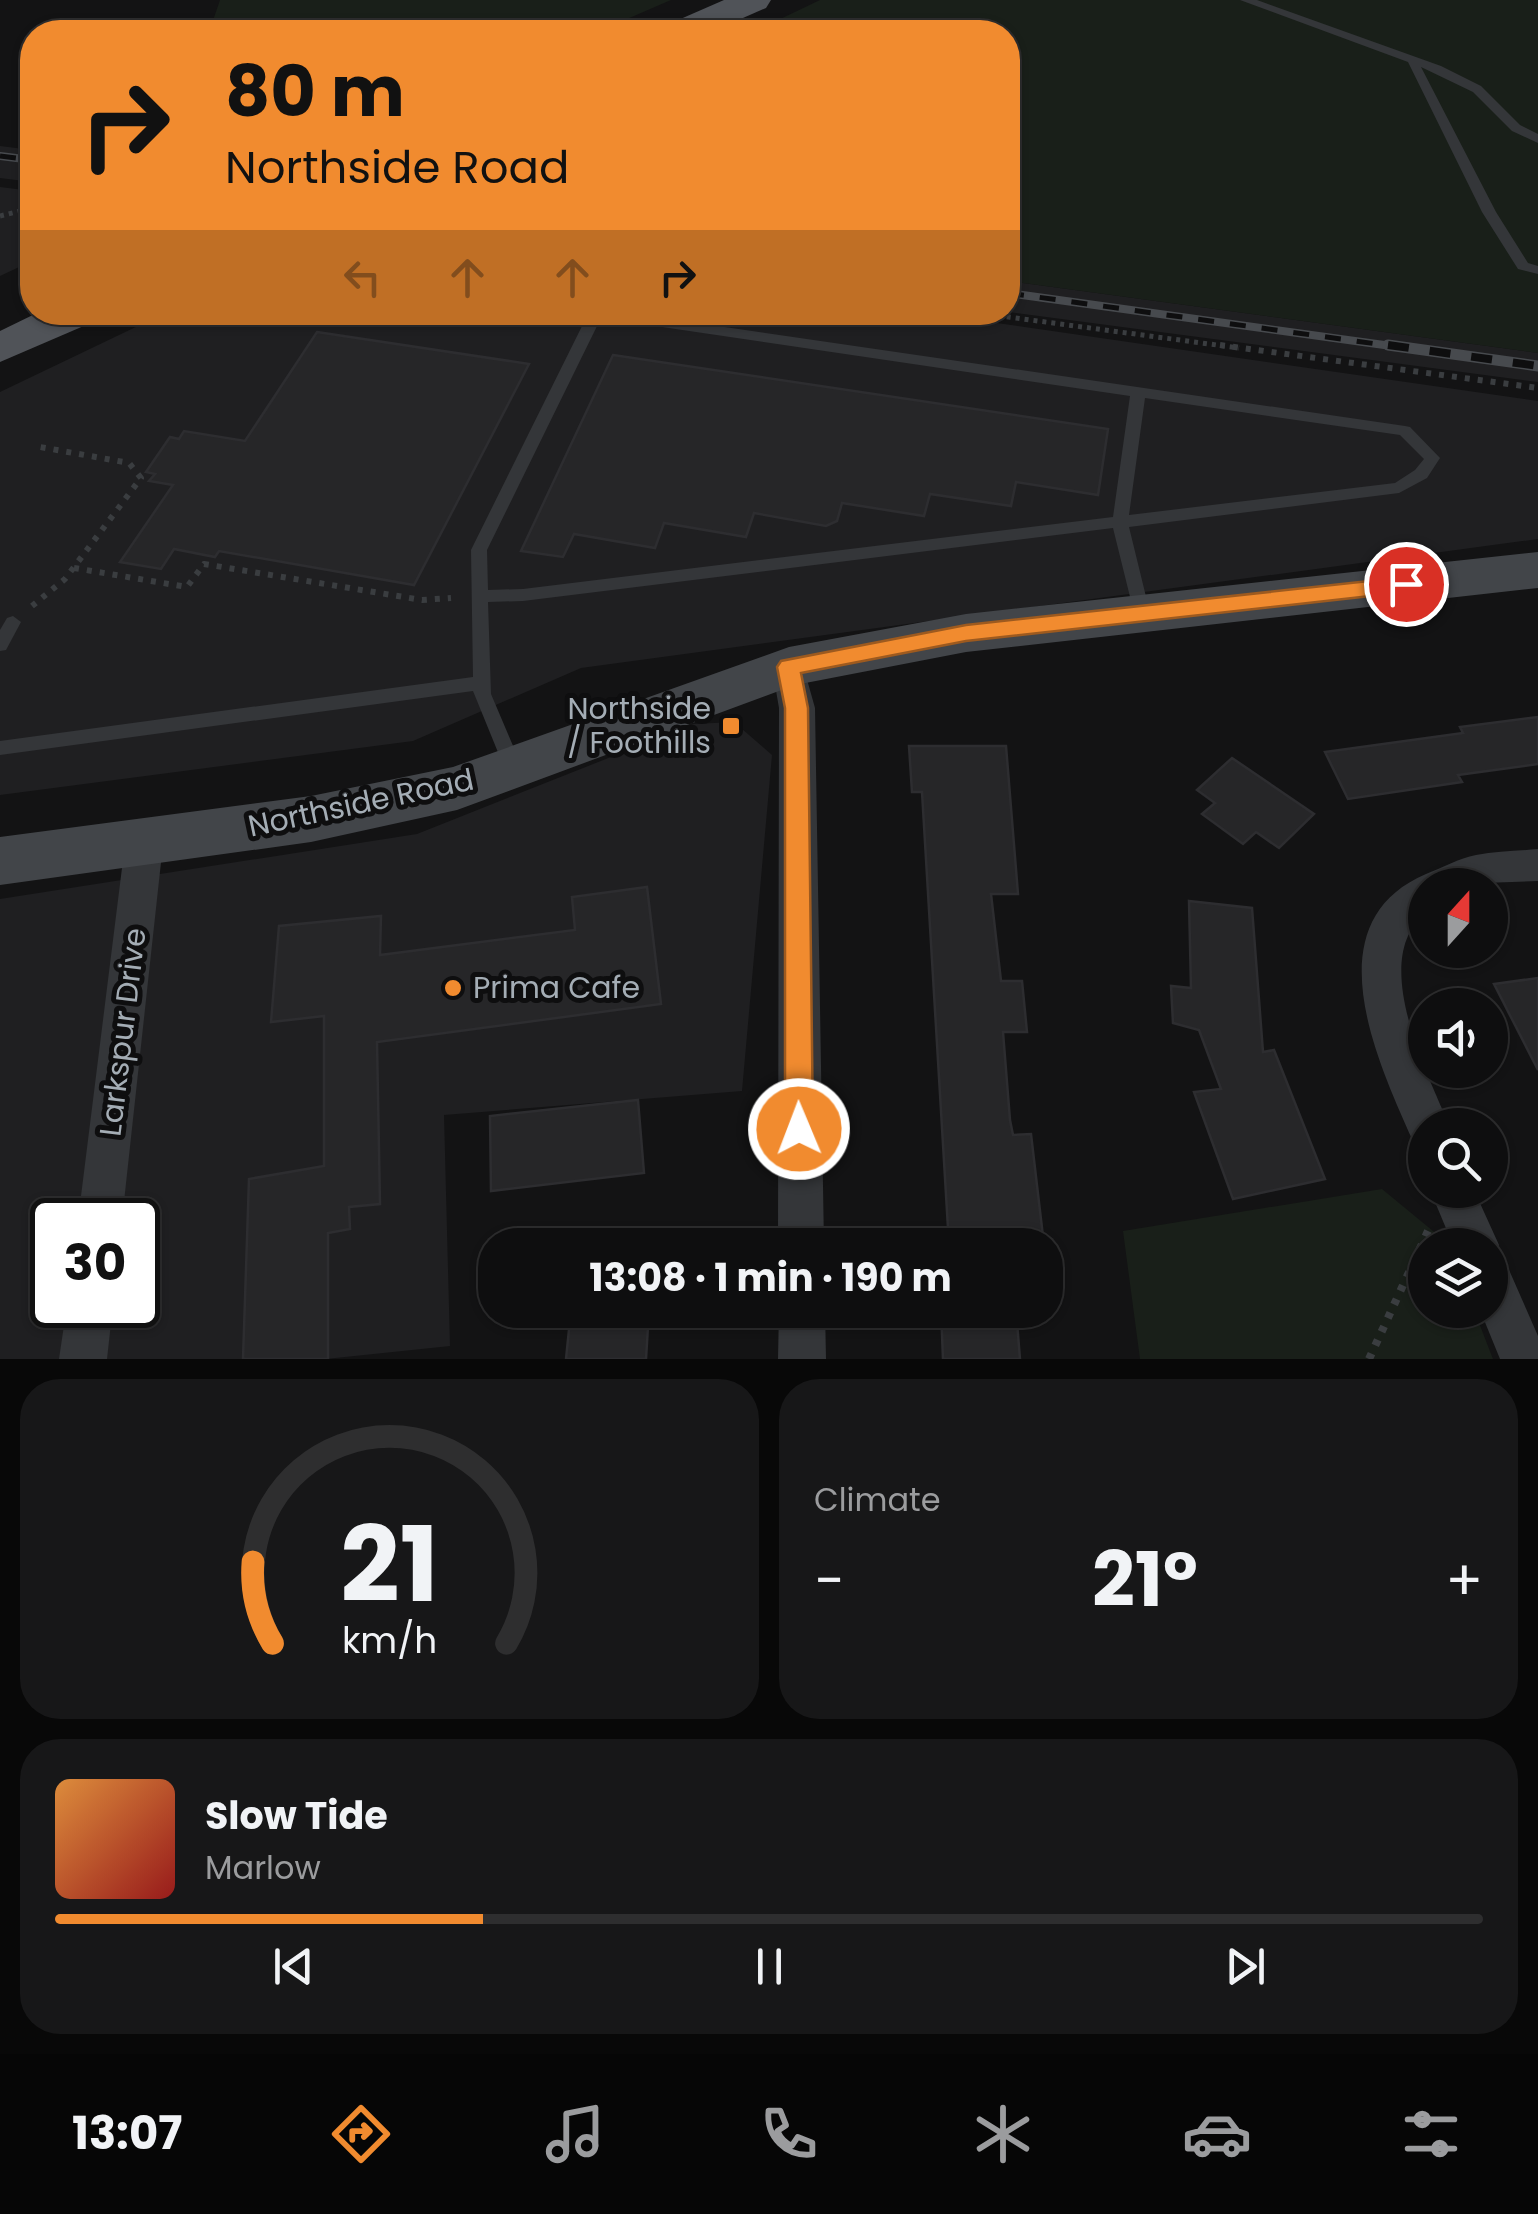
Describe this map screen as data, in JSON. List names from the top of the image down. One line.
{"streets":{"street":["Northside Road","Larkspur Drive"]},"crossings":[["Northside Road","Larkspur Drive"]],"places":{"transit":["Northside / Foothills"],"other":["Prima Cafe"]},"north":"top","page":{"turn":["80 m","Northside Road"],"limit":"30","trip":"13:08 · 1 min · 190 m","tile":"Climate","heat":["−","21°","+"],"song":["Slow Tide","Marlow"],"tabs":"13:07","gauge":["21","km/h"]}}
